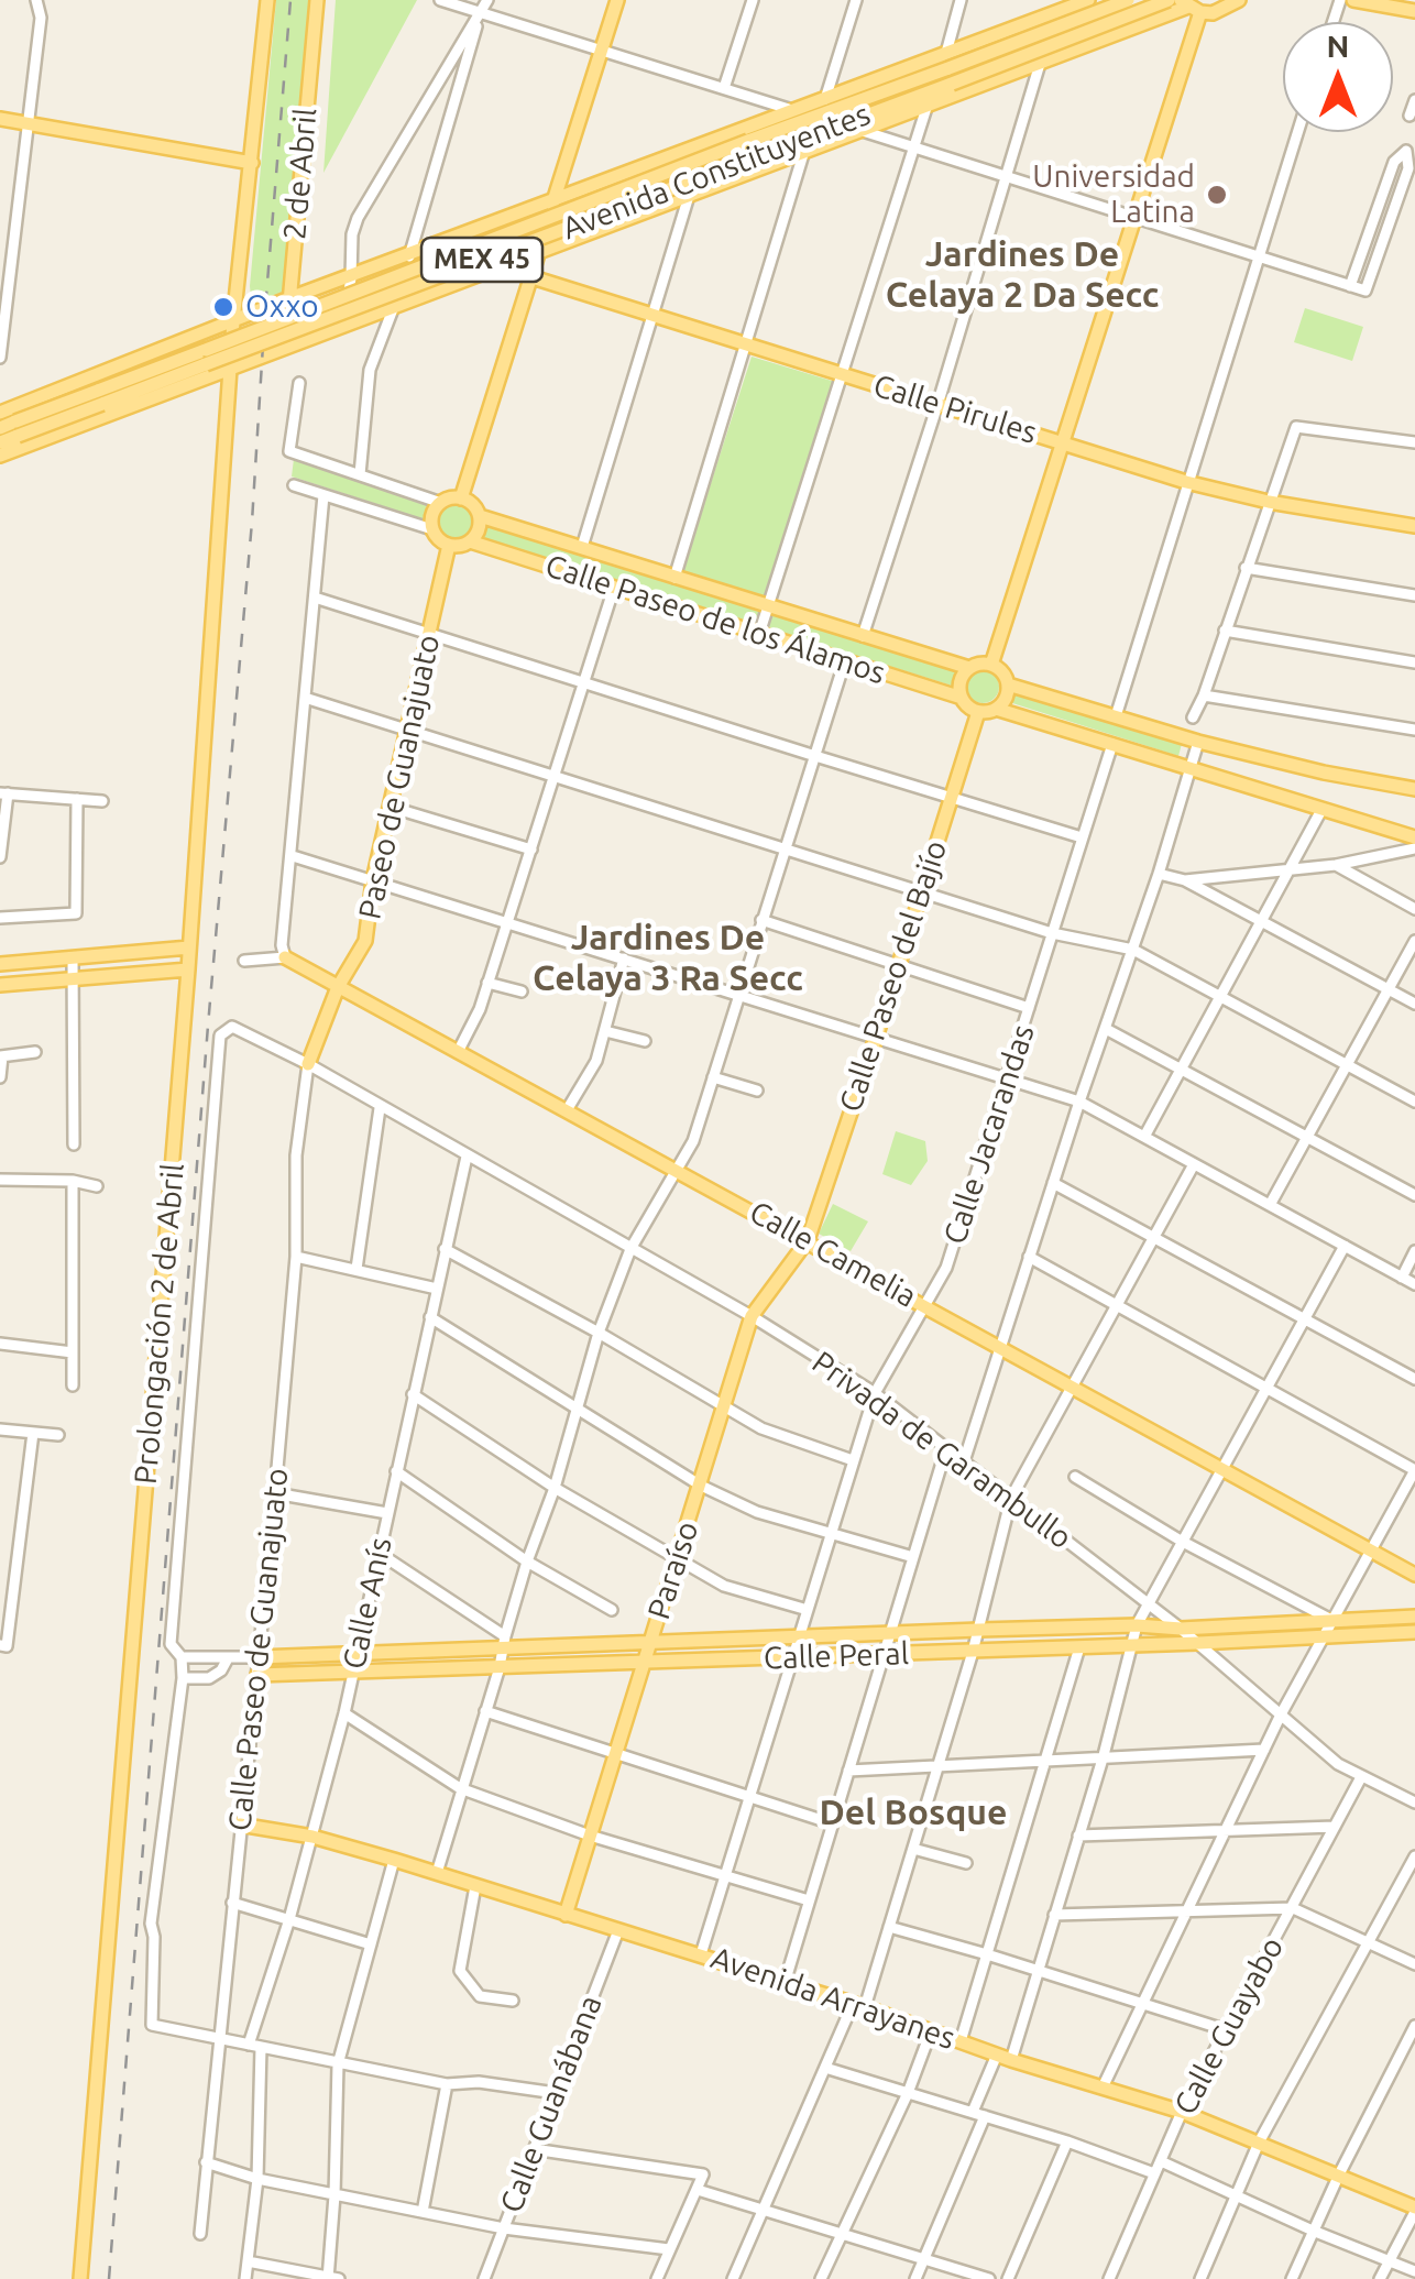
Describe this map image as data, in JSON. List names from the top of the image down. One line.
{"streets":{"main road":["Avenida Constituyentes","2 de Abril","MEX 45","Calle Pirules","Calle Paseo de los Álamos","Paseo de Guanajuato","Calle Paseo del Bajío","Calle Camelia","Prolongación 2 de Abril","Paraíso","Calle Peral","Avenida Arrayanes"],"street":["Calle Jacarandas","Privada de Garambullo","Calle Anís","Calle Paseo de Guanajuato","Calle Guayabo","Calle Guanábana"]},"crossings":[["Avenida Constituyentes","MEX 45"],["Calle Paseo de los Álamos","Paseo de Guanajuato"],["Calle Paseo de los Álamos","Calle Paseo del Bajío"],["Paseo de Guanajuato","Calle Camelia"],["Paseo de Guanajuato","Privada de Garambullo"],["Paseo de Guanajuato","Calle Paseo de Guanajuato"],["Calle Paseo del Bajío","Calle Camelia"],["Calle Paseo del Bajío","Paraíso"],["Calle Jacarandas","Calle Camelia"],["Calle Jacarandas","Privada de Garambullo"],["Calle Jacarandas","Calle Peral"],["Calle Jacarandas","Avenida Arrayanes"],["Calle Camelia","Paraíso"],["Privada de Garambullo","Paraíso"],["Privada de Garambullo","Calle Anís"],["Privada de Garambullo","Calle Paseo de Guanajuato"],["Privada de Garambullo","Calle Peral"],["Privada de Garambullo","Calle Guayabo"],["Paraíso","Calle Peral"],["Paraíso","Avenida Arrayanes"],["Calle Anís","Calle Peral"],["Calle Anís","Avenida Arrayanes"],["Calle Paseo de Guanajuato","Calle Peral"],["Calle Paseo de Guanajuato","Avenida Arrayanes"],["Avenida Arrayanes","Calle Guayabo"],["Avenida Arrayanes","Calle Guanábana"]],"districts":["Jardines De Celaya 2 Da Secc","Jardines De Celaya 3 Ra Secc","Del Bosque"],"places":["Universidad Latina","Oxxo"],"north":"top"}
